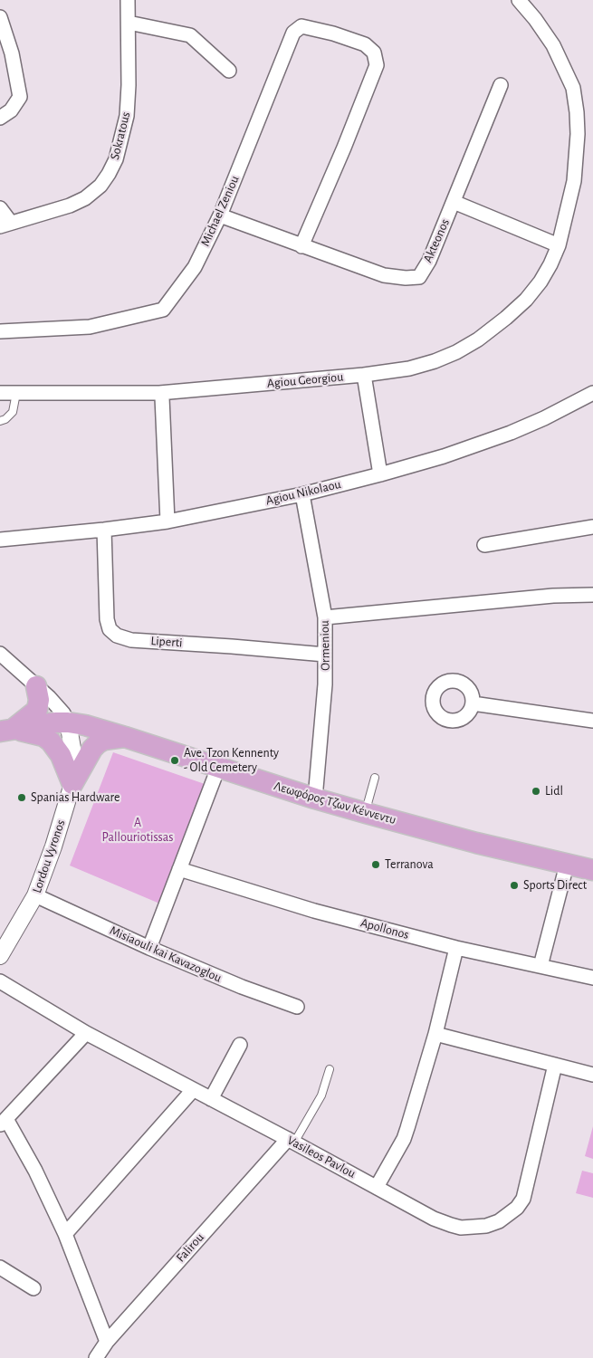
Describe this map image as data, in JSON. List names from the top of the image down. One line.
{"streets":{"main road":["Λεωφόρος Τζων Κέννεντυ"],"street":["Sokratous","Michael Zeniou","Akteonos","Agiou Georgiou","Agiou Nikolaou","Liperti","Ormeniou","Lordou Vyronos","Apollonos","Misiaouli kai Kavazoglou","Vasileos Pavlou","Falirou"]},"crossings":[["Michael Zeniou","Akteonos"],["Agiou Nikolaou","Liperti"],["Agiou Nikolaou","Ormeniou"],["Liperti","Ormeniou"],["Ormeniou","Λεωφόρος Τζων Κέννεντυ"],["Λεωφόρος Τζων Κέννεντυ","Lordou Vyronos"],["Lordou Vyronos","Misiaouli kai Kavazoglou"],["Vasileos Pavlou","Falirou"]],"parks":["A Pallouriotissas"],"places":["Ave. Tzon Kennenty - Old Cemetery","Lidl","Spanias Hardware","Terranova","Sports Direct"]}
